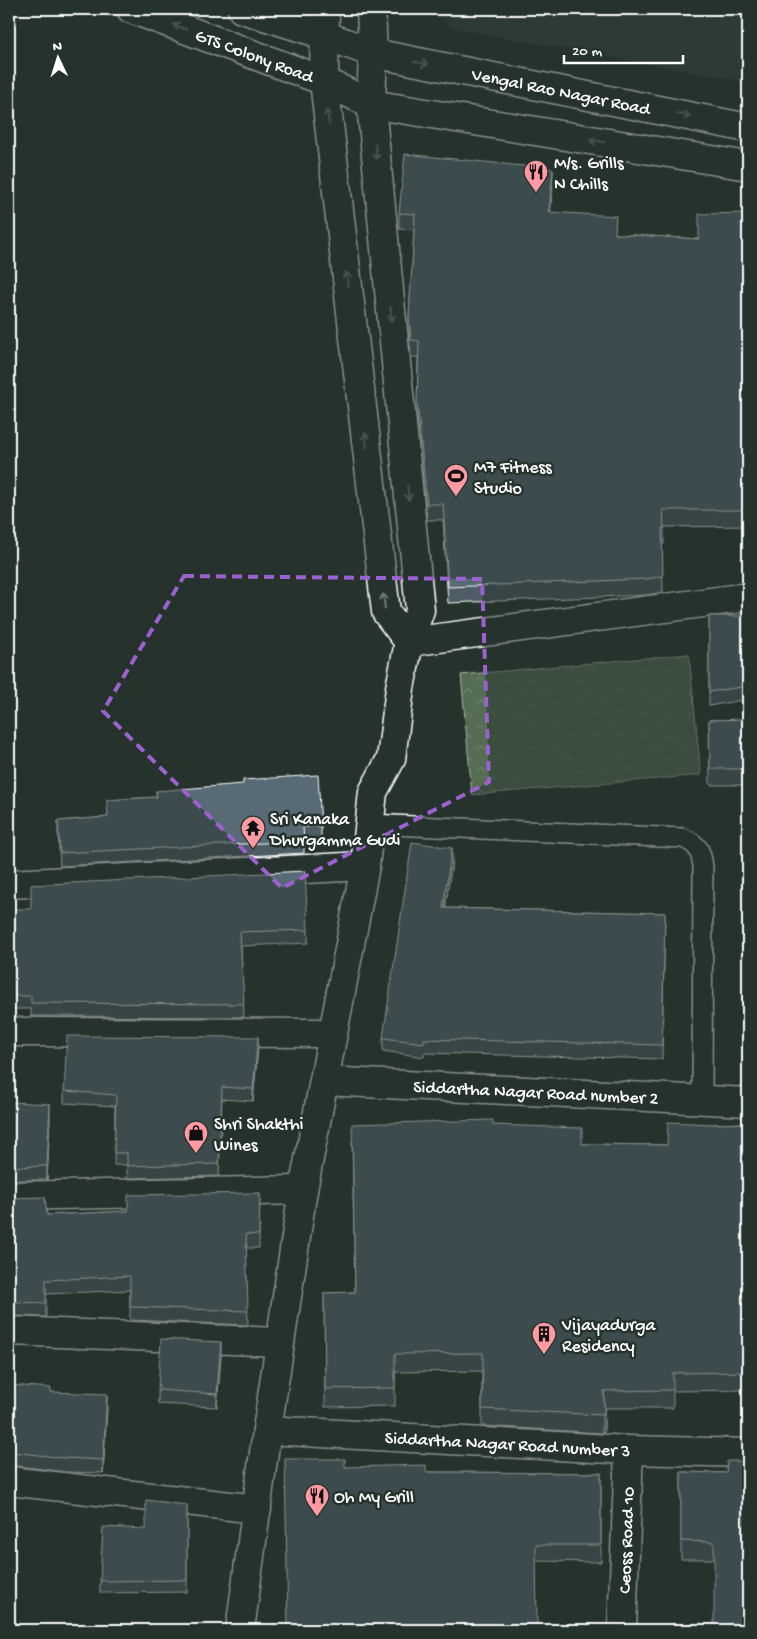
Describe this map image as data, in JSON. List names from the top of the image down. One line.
{"streets":{"main road":["GTS Colony Road","Vengal Rao Nagar Road","Siddartha Nagar Road number 2","Siddartha Nagar Road number 3","Ceoss Road 10"]},"crossings":[["Siddartha Nagar Road number 3","Ceoss Road 10"]],"places":{"restaurant":["M/s. Grills N Chills","Oh My Grill"],"sports":["M7 Fitness Studio"],"temple":["Sri Kanaka Dhurgamma Gudi"],"shop":["Shri Shakthi Wines"],"building":["Vijayadurga Residency"]},"scale_bar":"20 m","north":"top"}
